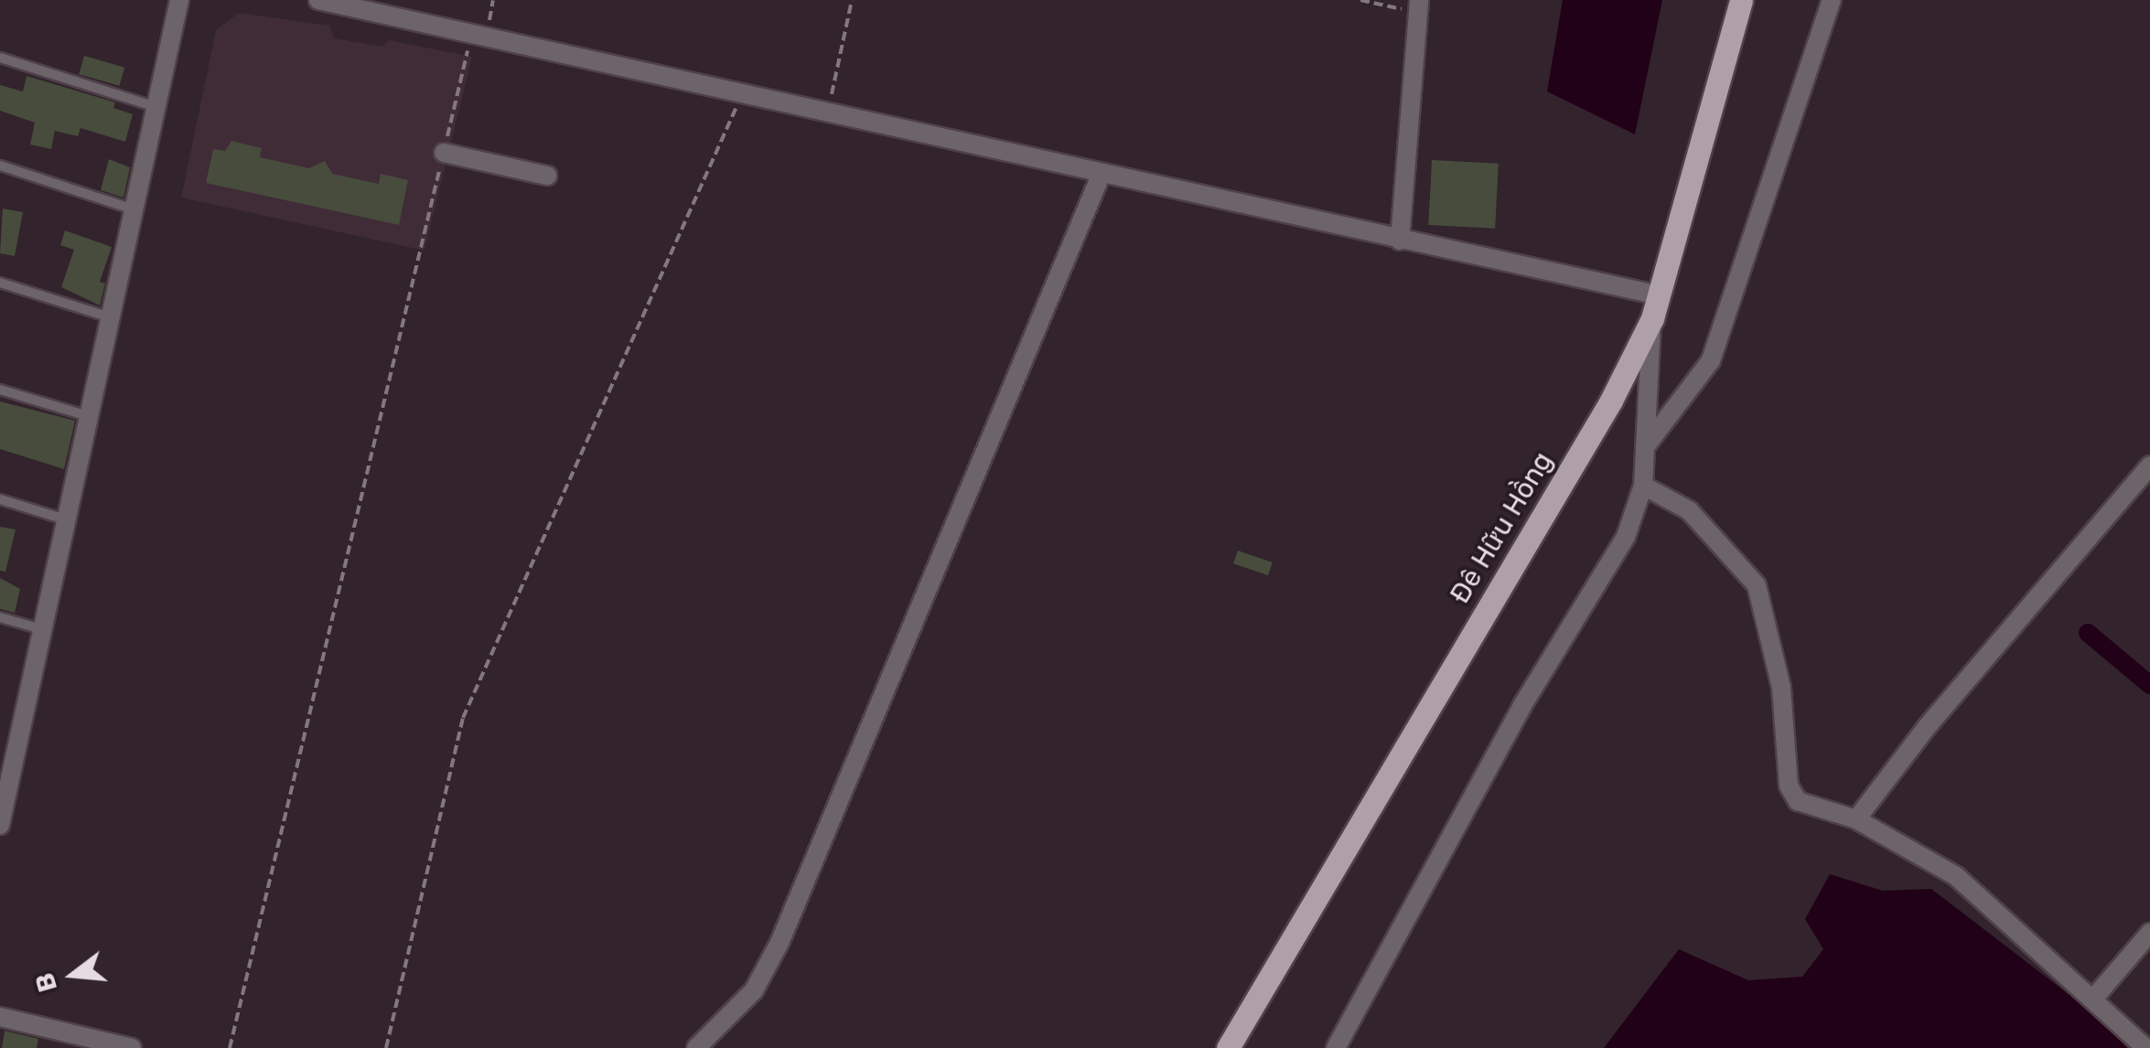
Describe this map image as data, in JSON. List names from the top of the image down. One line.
{"streets":{"main road":["Đê Hữu Hồng"]},"north":"left"}
